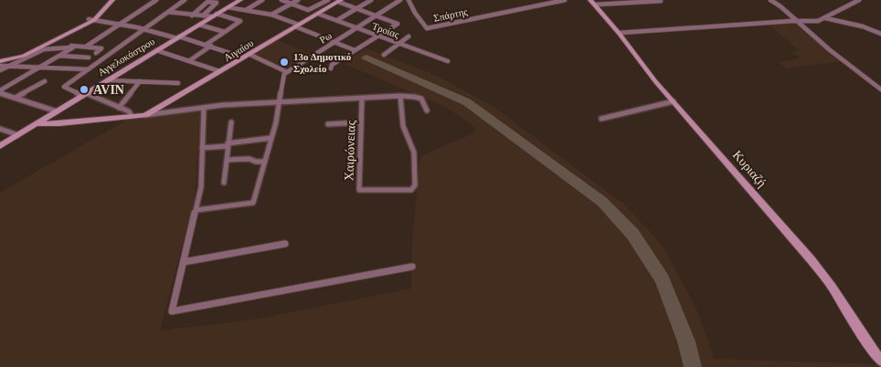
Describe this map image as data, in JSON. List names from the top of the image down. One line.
{"streets":{"street":["Σπάρτης","Τροίας","Ρω","Αιγαίου","Αγγελοκάστρου","Χαιρώνειας","Κυριαζή"]},"crossings":[["Τροίας","Ρω"],["Τροίας","Αιγαίου"]],"places":["13ο Δημοτικό Σχολείο","AVIN"]}
